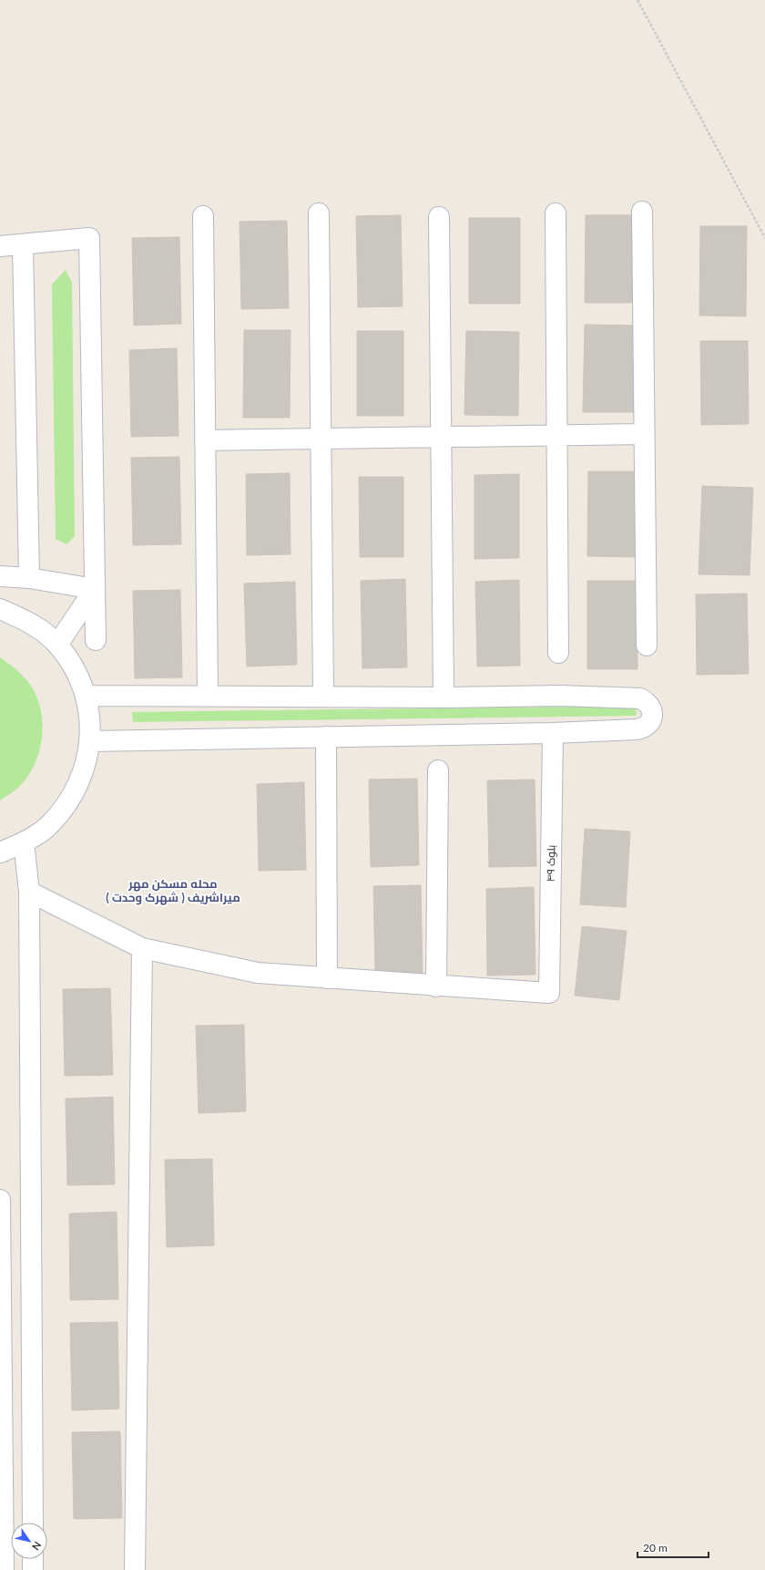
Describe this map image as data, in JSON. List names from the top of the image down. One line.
{"streets":{"street":["بلوک ۴۹"]},"districts":["محله مسکن مهر میراشریف ( شهرک وحدت )"],"scale_bar":"20 m","north":"bottom right"}
